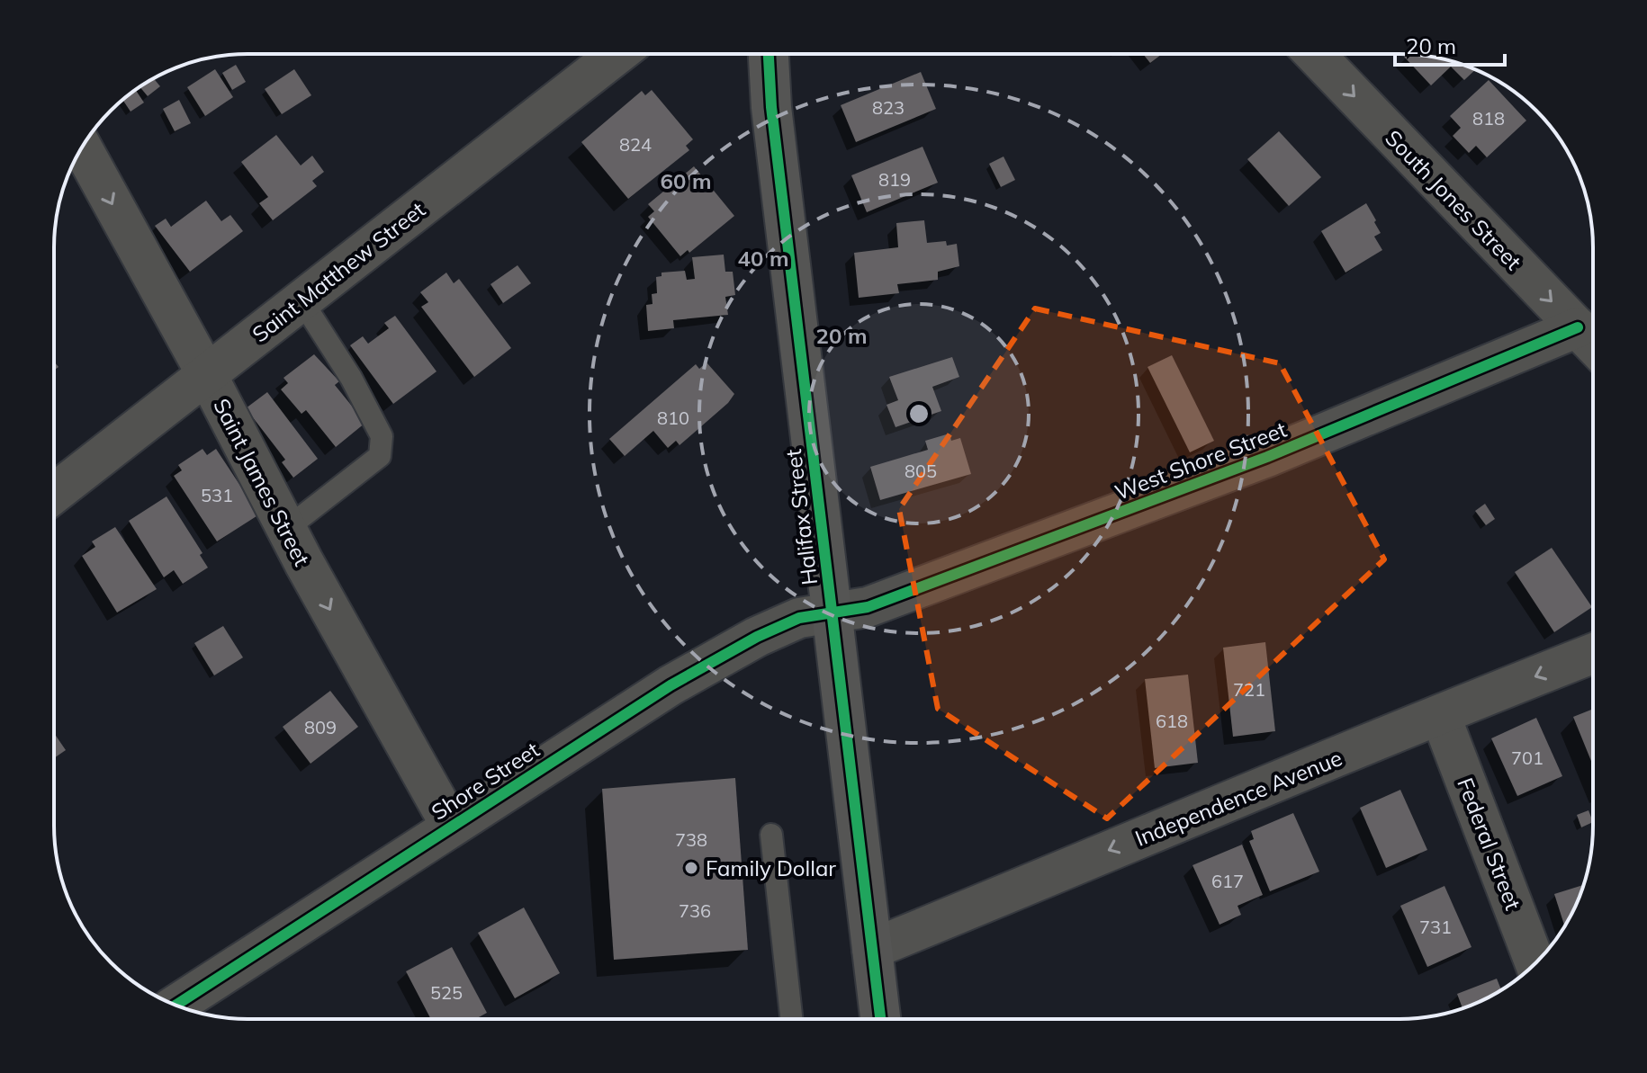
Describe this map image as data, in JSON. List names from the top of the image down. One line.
{"streets":{"main road":["Halifax Street"],"street":["South Jones Street","Saint Matthew Street","West Shore Street","Saint James Street","Shore Street","Independence Avenue","Federal Street"]},"crossings":[["South Jones Street","West Shore Street"],["Saint Matthew Street","Saint James Street"],["West Shore Street","Halifax Street"],["West Shore Street","Shore Street"],["Saint James Street","Shore Street"],["Halifax Street","Shore Street"],["Halifax Street","Independence Avenue"],["Independence Avenue","Federal Street"]],"one_way":["South Jones Street","Saint James Street","Independence Avenue"],"places":["Family Dollar"],"house_numbers":["823","818","824","819","810","805","531","721","618","809","701","738","617","736","731","525"],"scale_bar":"20 m","rings":["60 m","40 m","20 m"]}
